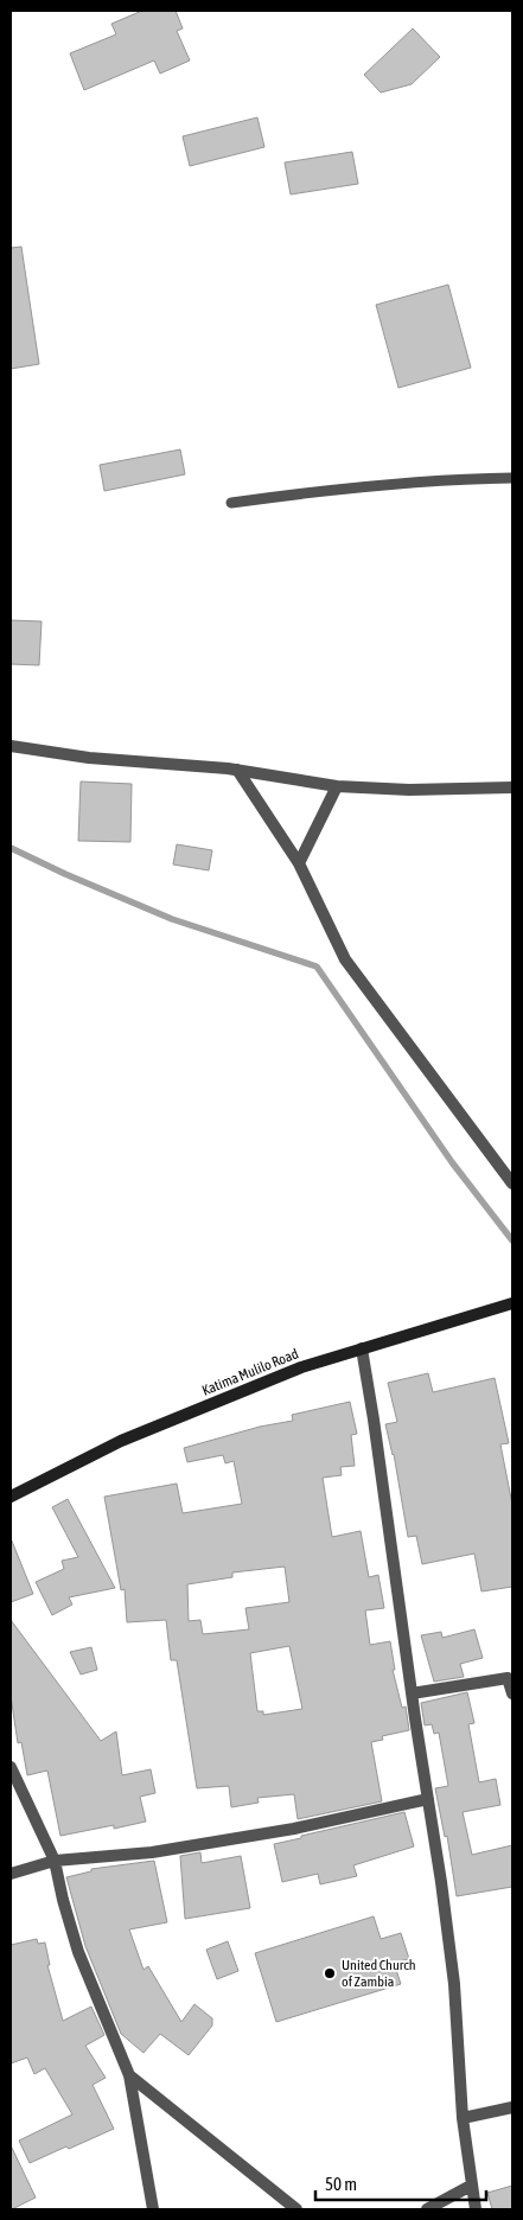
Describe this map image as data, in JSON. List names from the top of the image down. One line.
{"streets":{"main road":["Katima Mulilo Road"]},"places":["United Church of Zambia"],"scale_bar":"50 m"}
